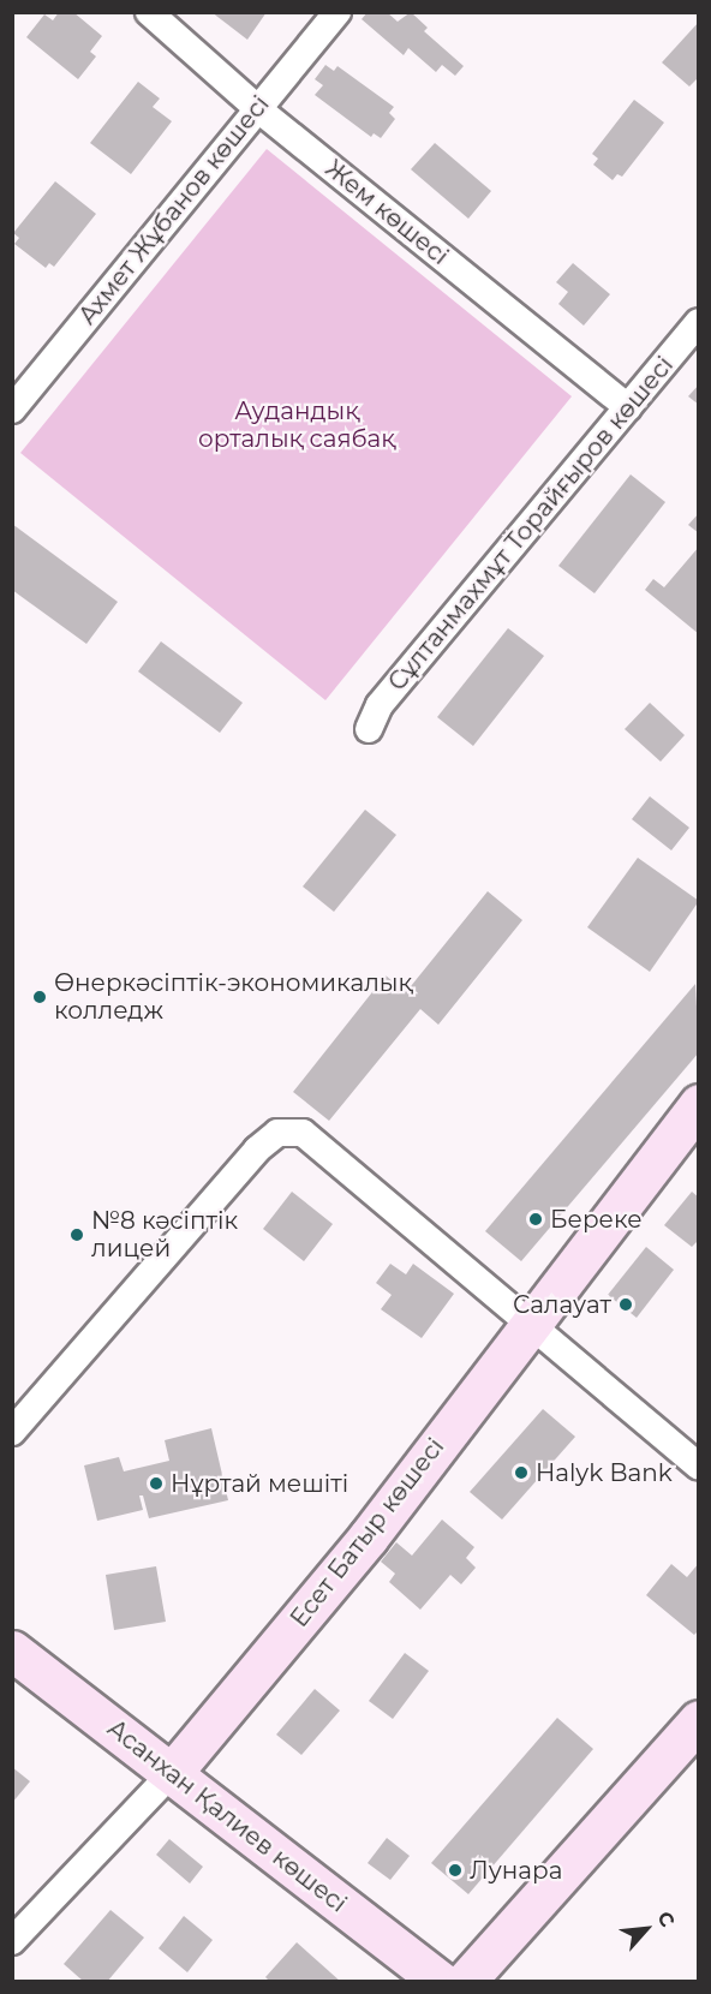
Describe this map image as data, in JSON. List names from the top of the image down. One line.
{"streets":{"street":["Ахмет Жұбанов көшесі","Жем көшесі","Сұлтанмахмұт Торайғыров көшесі","Есет Батыр көшесі","Асанхан Қалиев көшесі"]},"crossings":[["Ахмет Жұбанов көшесі","Жем көшесі"],["Жем көшесі","Сұлтанмахмұт Торайғыров көшесі"],["Есет Батыр көшесі","Асанхан Қалиев көшесі"]],"parks":["Аудандық орталық саябақ"],"places":["Өнеркәсіптік-экономикалық колледж","Береке","№8 кәсіптік лицей","Салауат","Halyk Bank","Нұртай мешіті","Лунара"],"north":"top right"}
